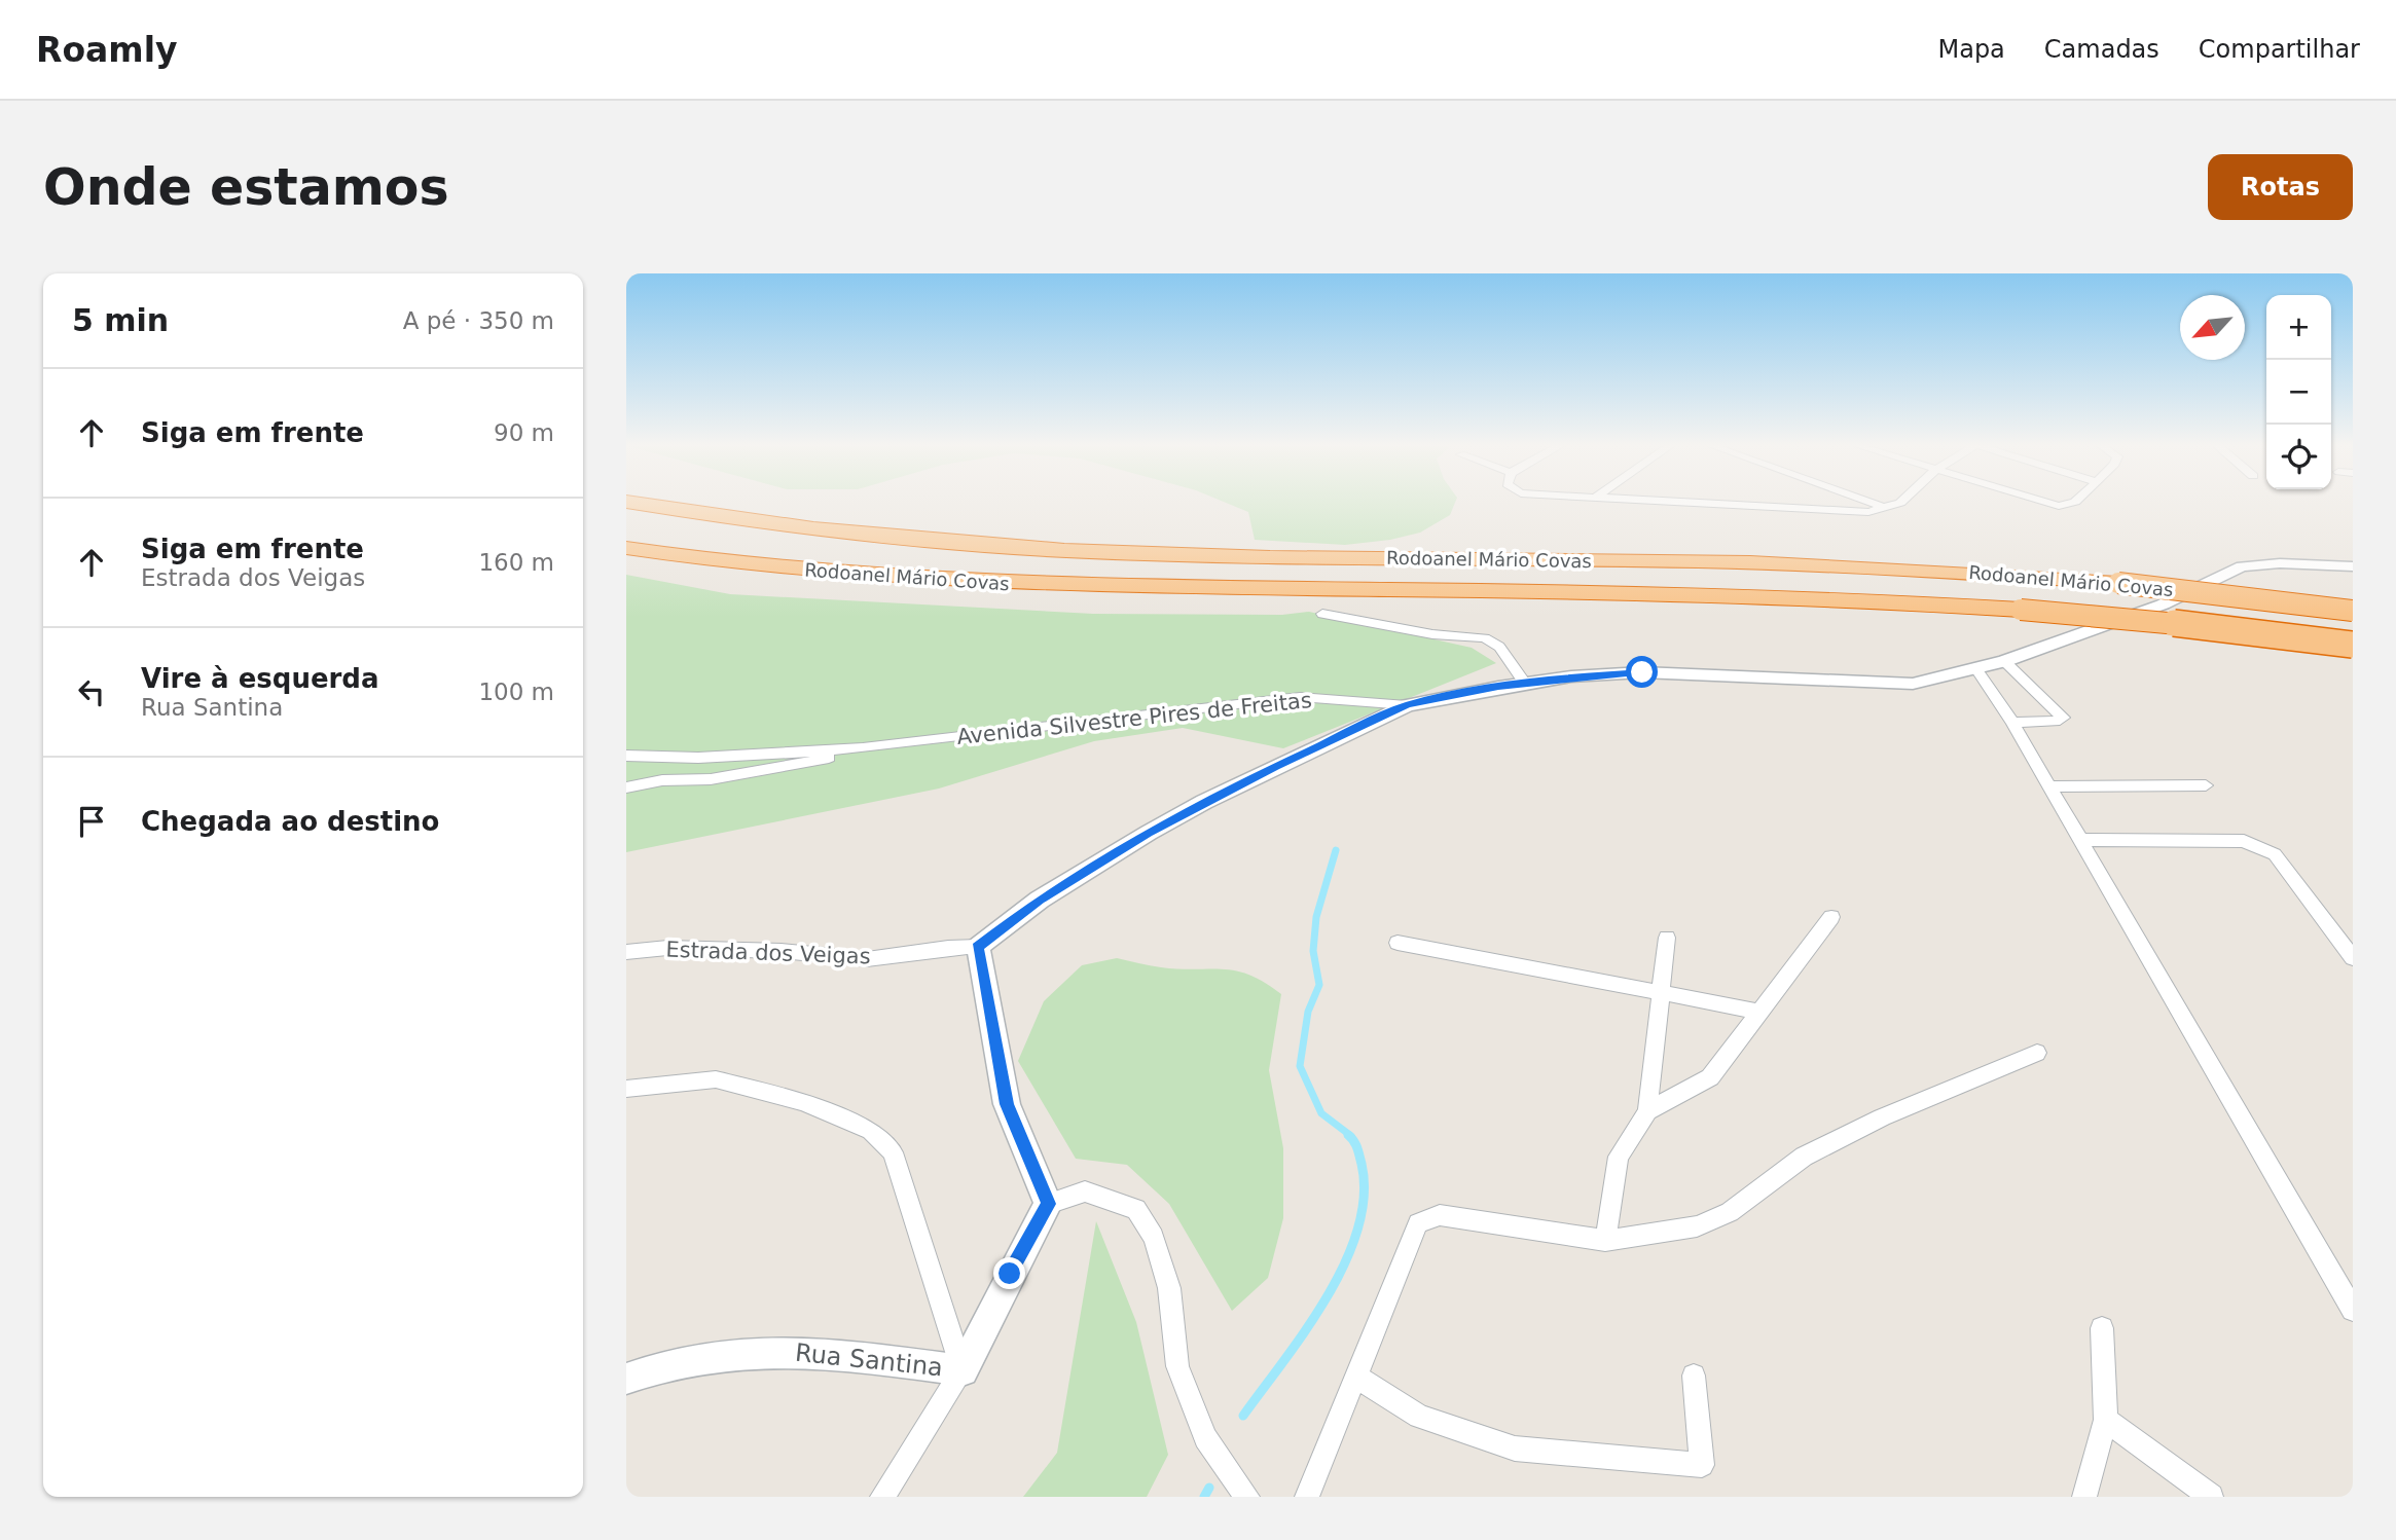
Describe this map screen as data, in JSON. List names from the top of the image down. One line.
{"streets":{"highway":["Rodoanel Mário Covas"],"street":["Avenida Silvestre Pires de Freitas","Estrada dos Veigas","Rua Santina"]},"north":"bottom left","page":{"header":"Roamly","nav":["Mapa","Camadas","Compartilhar"],"buttons":"Rotas","title":"Onde estamos","heading":["5 min","A pé · 350 m"],"map_buttons":["+","−"],"list":[["Siga em frente","90 m"],["Siga em frente","Estrada dos Veigas","160 m"],["Vire à esquerda","Rua Santina","100 m"],"Chegada ao destino"]}}
